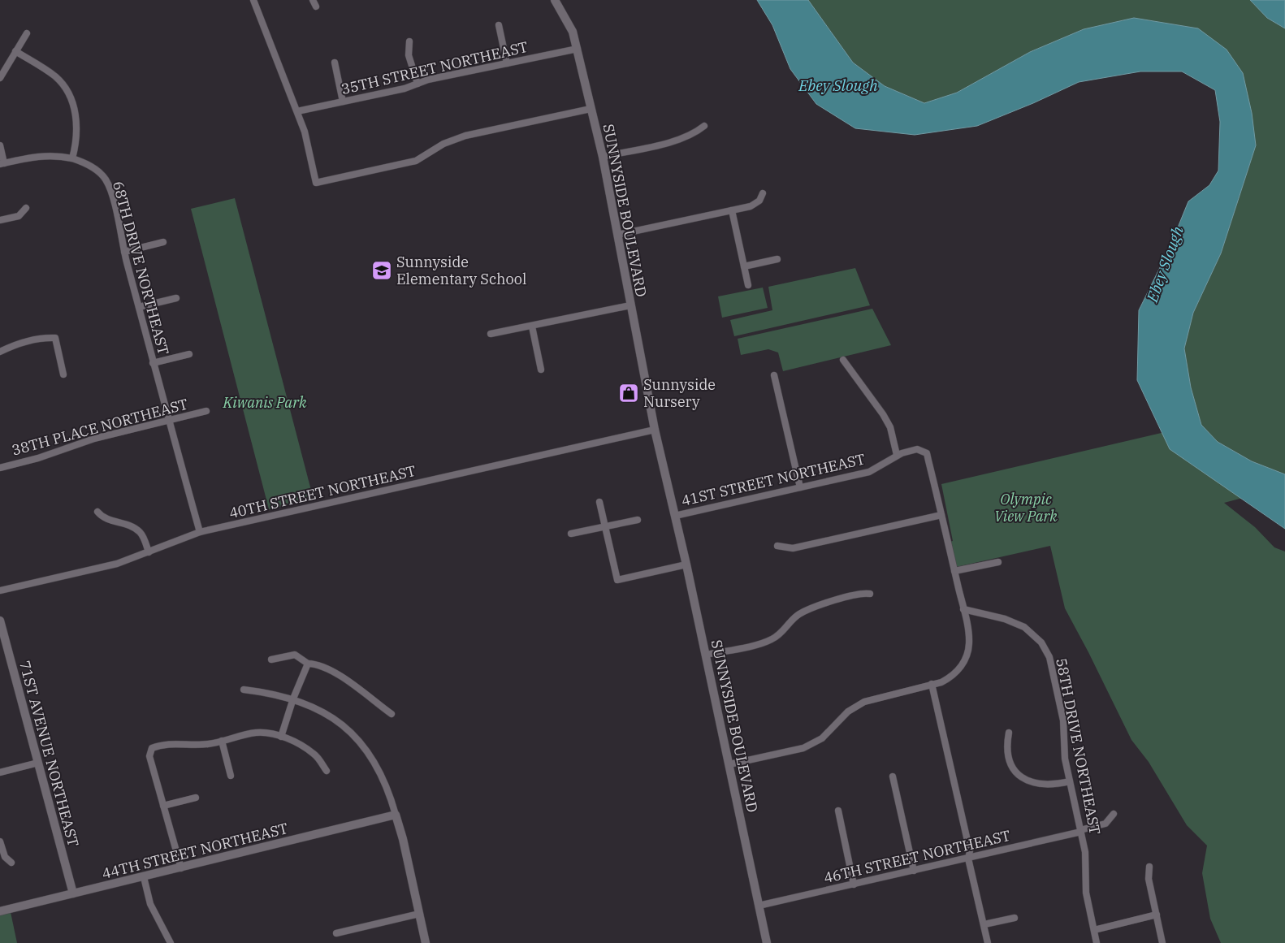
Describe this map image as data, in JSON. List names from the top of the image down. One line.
{"streets":{"street":["35TH STREET NORTHEAST","SUNNYSIDE BOULEVARD","68TH DRIVE NORTHEAST","38TH PLACE NORTHEAST","41ST STREET NORTHEAST","40TH STREET NORTHEAST","58TH DRIVE NORTHEAST","71ST AVENUE NORTHEAST","44TH STREET NORTHEAST","46TH STREET NORTHEAST"]},"crossings":[["35TH STREET NORTHEAST","SUNNYSIDE BOULEVARD"],["SUNNYSIDE BOULEVARD","41ST STREET NORTHEAST"],["SUNNYSIDE BOULEVARD","40TH STREET NORTHEAST"],["SUNNYSIDE BOULEVARD","46TH STREET NORTHEAST"],["68TH DRIVE NORTHEAST","38TH PLACE NORTHEAST"],["68TH DRIVE NORTHEAST","40TH STREET NORTHEAST"],["58TH DRIVE NORTHEAST","46TH STREET NORTHEAST"],["71ST AVENUE NORTHEAST","44TH STREET NORTHEAST"]],"water":["Ebey Slough"],"parks":["Kiwanis Park","Olympic View Park"],"places":{"school or university":["Sunnyside Elementary School"],"shop":["Sunnyside Nursery"]}}
